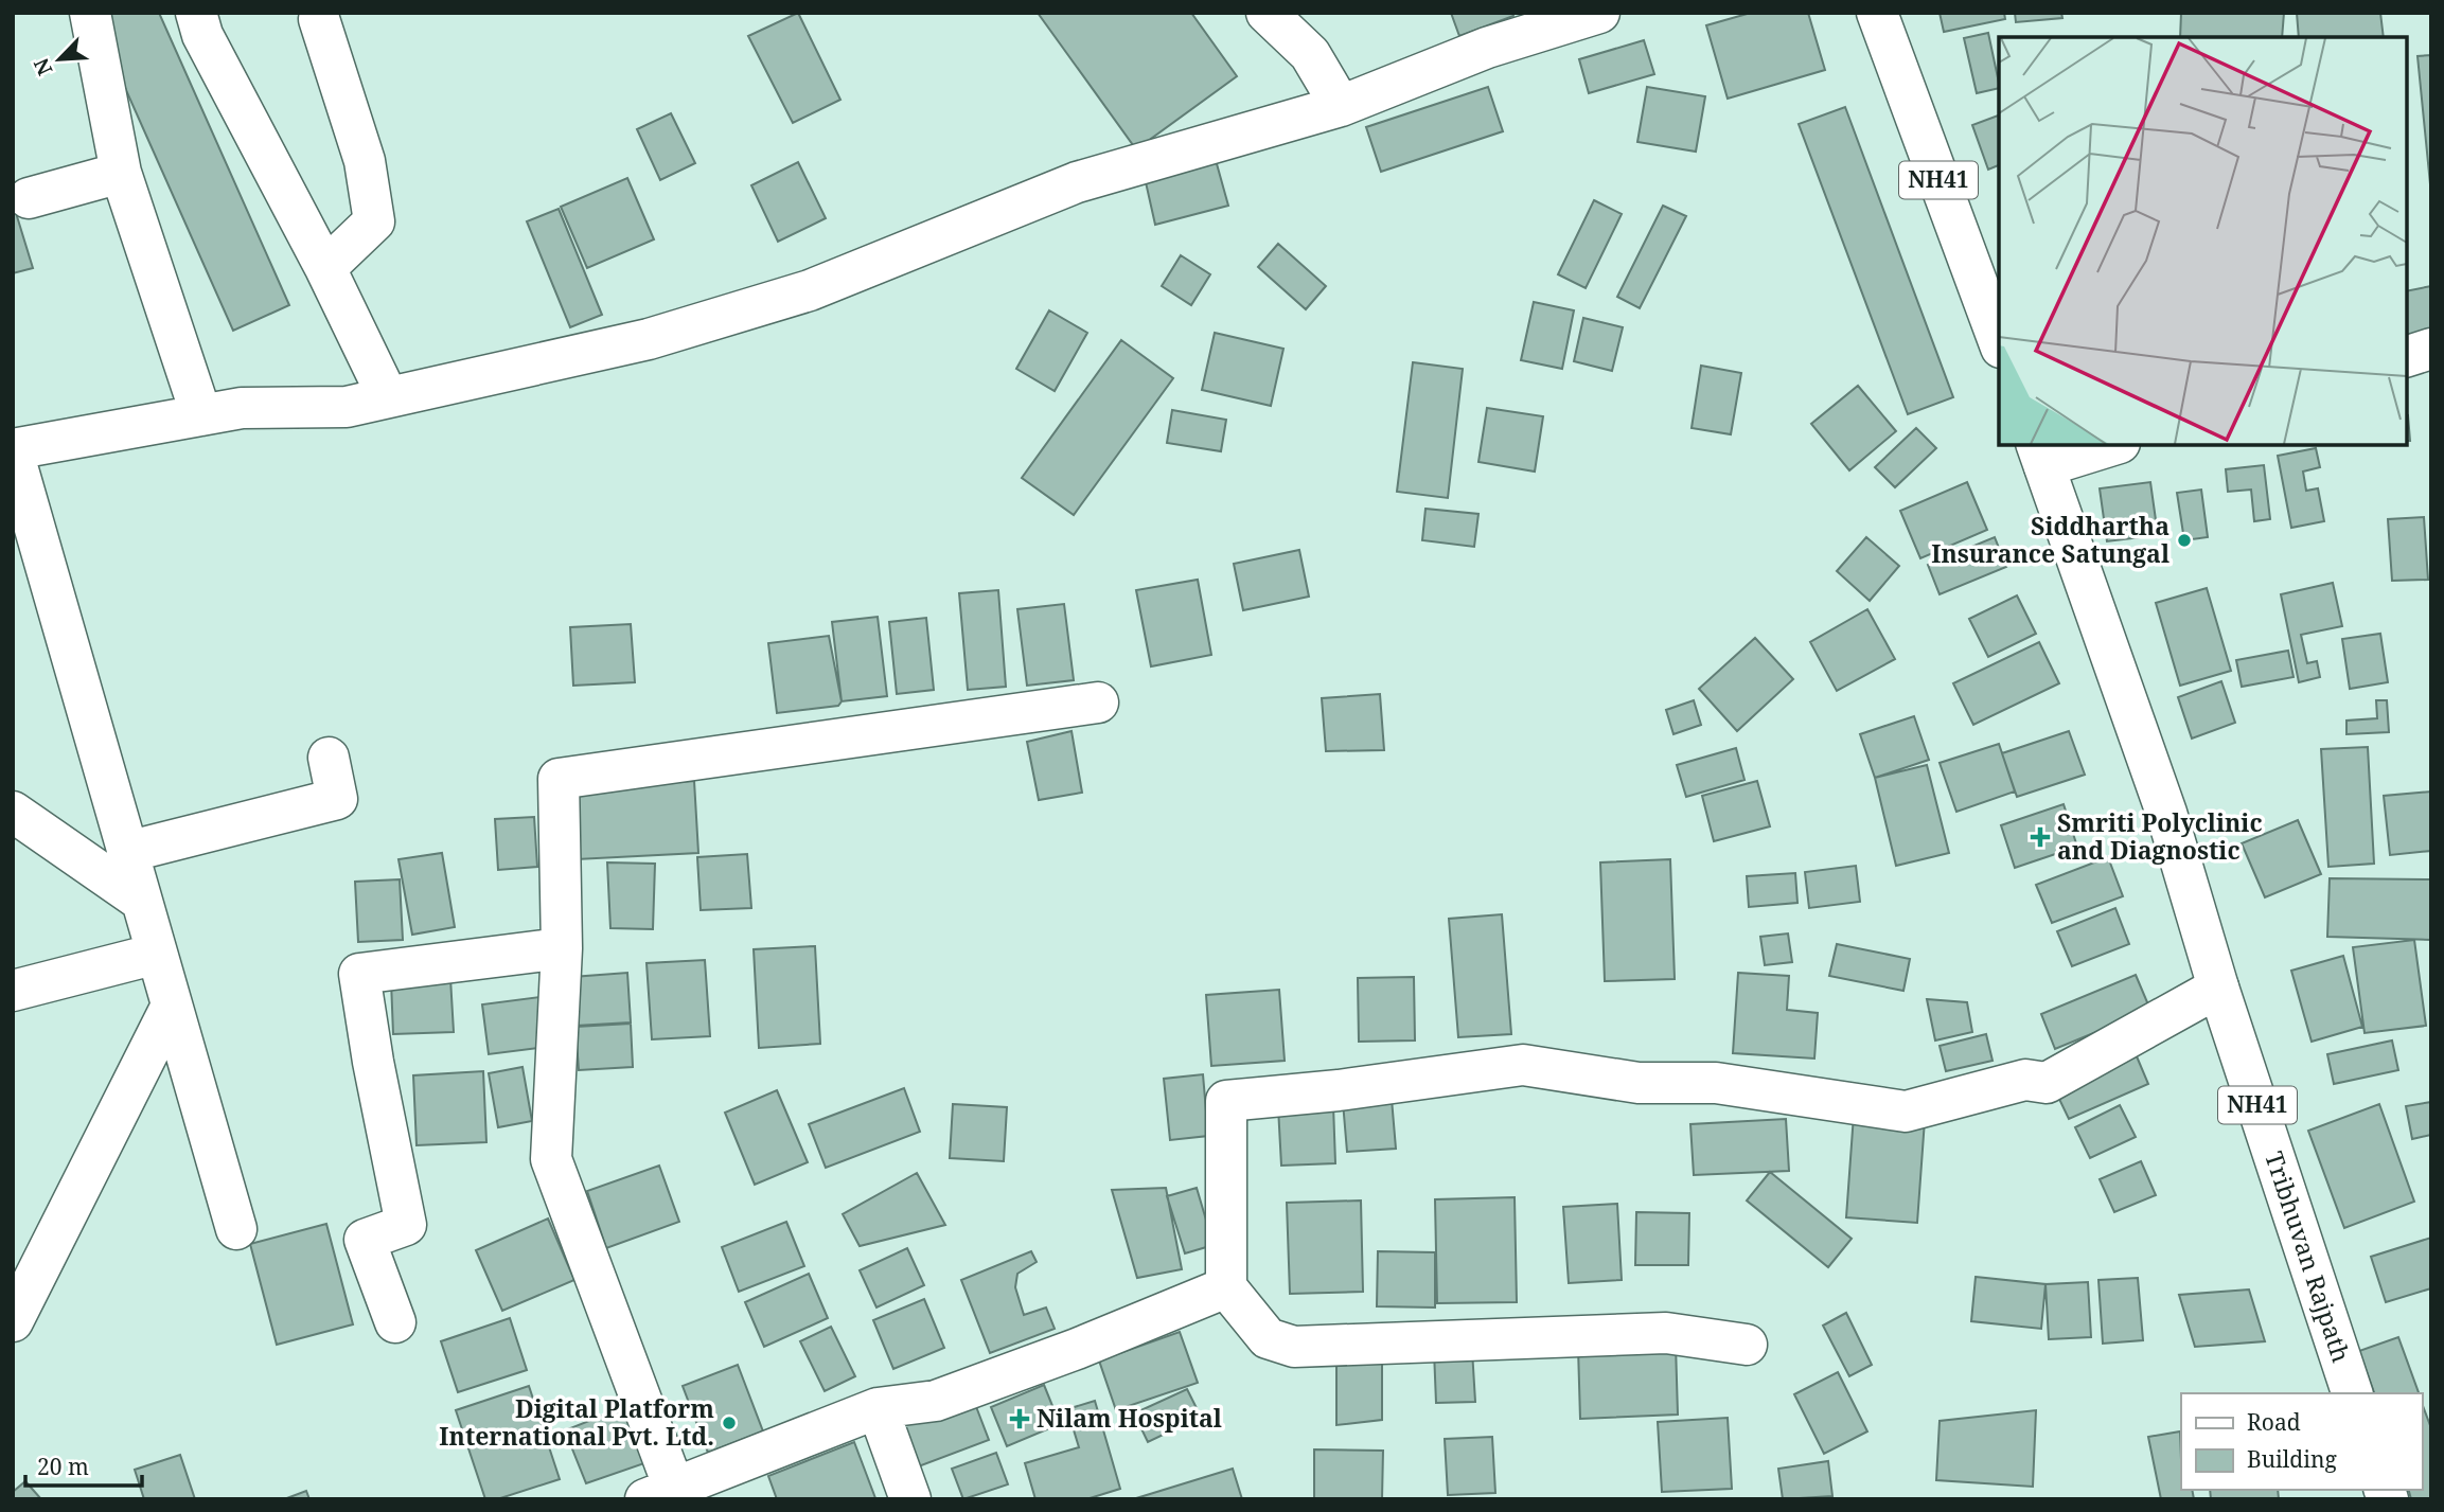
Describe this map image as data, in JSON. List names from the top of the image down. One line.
{"streets":{"main road":["NH41","Tribhuvan Rajpath"]},"places":{"other":["Siddhartha Insurance Satungal","Digital Platform International Pvt. Ltd."],"health":["Smriti Polyclinic and Diagnostic","Nilam Hospital"]},"legend":["Road","Building"],"scale_bar":"20 m","north":"bottom left"}
